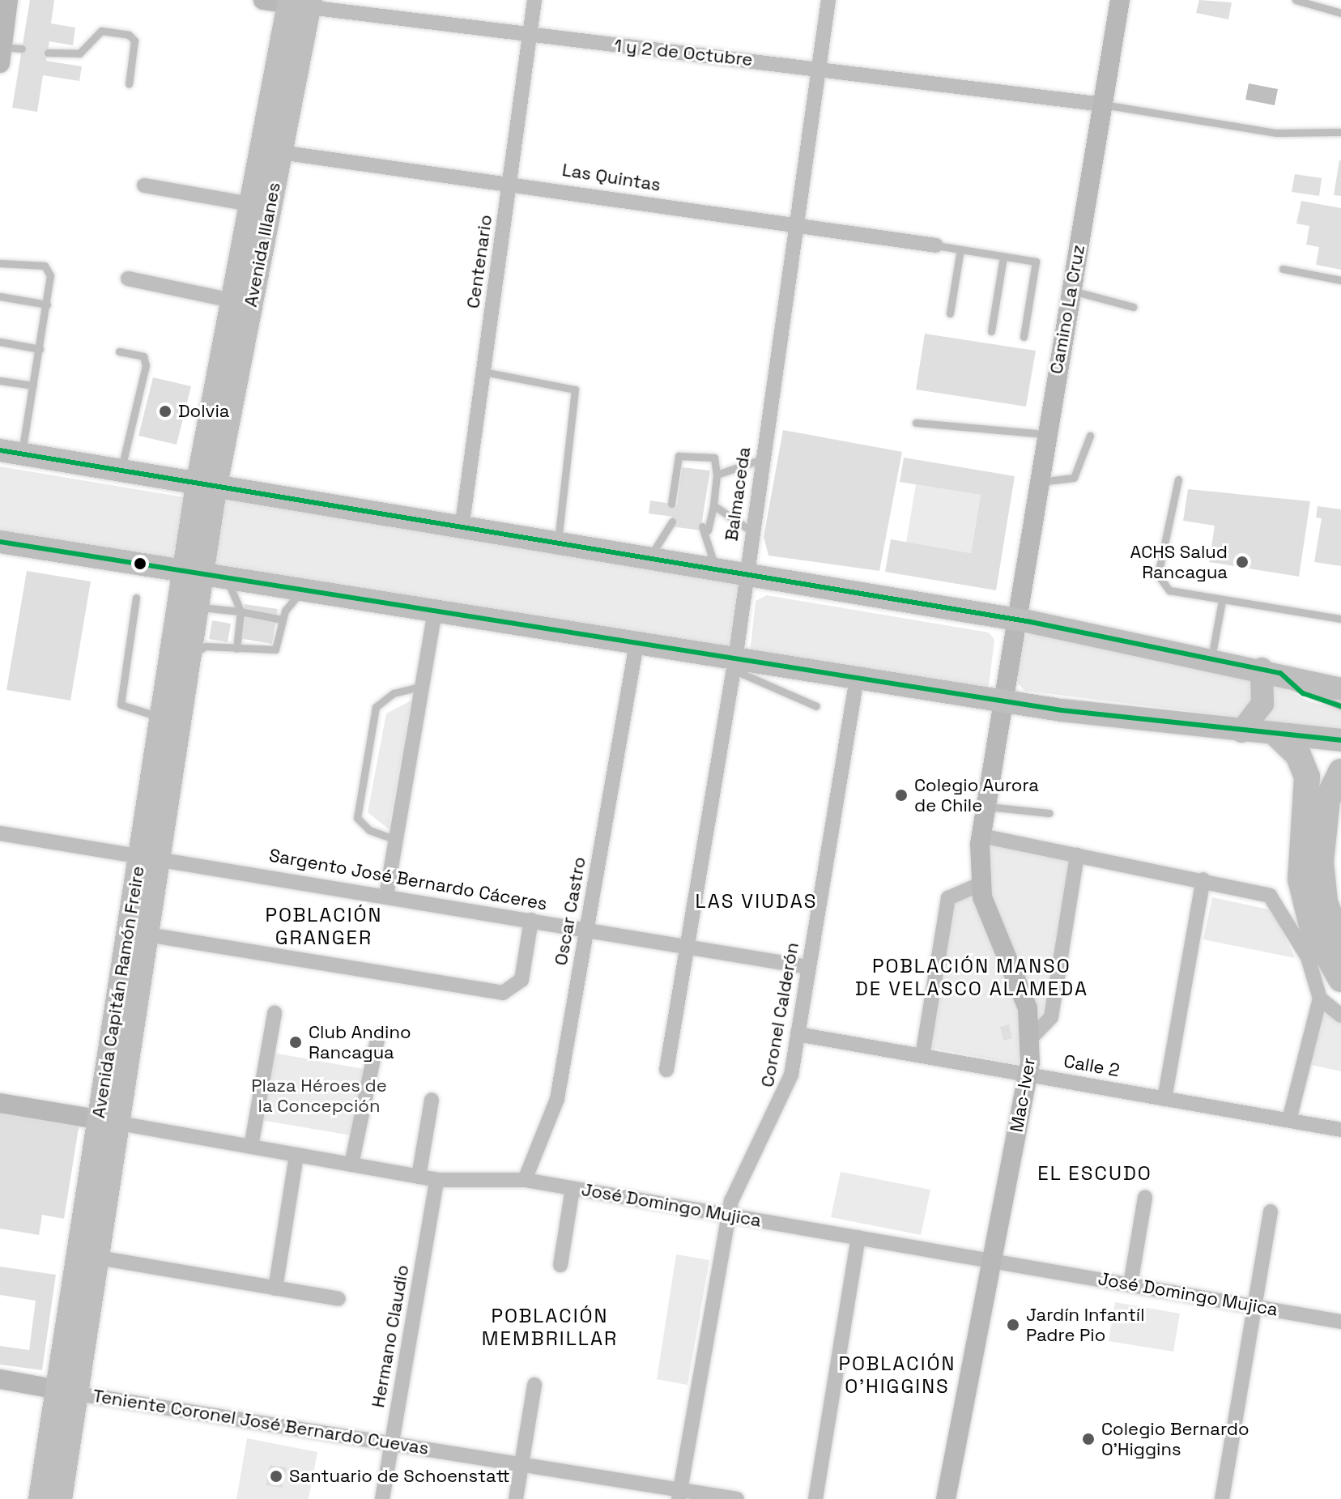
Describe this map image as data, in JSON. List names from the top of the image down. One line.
{"streets":{"main road":["Avenida Illanes","Avenida Capitán Ramón Freire"],"street":["1 y 2 de Octubre","Las Quintas","Centenario","Camino La Cruz","Balmaceda","Sargento José Bernardo Cáceres","Oscar Castro","Coronel Calderón","Calle 2","Mac-Iver","José Domingo Mujica","Hermano Claudio","Teniente Coronel José Bernardo Cuevas"]},"crossings":[["1 y 2 de Octubre","Avenida Illanes"],["1 y 2 de Octubre","Centenario"],["1 y 2 de Octubre","Camino La Cruz"],["1 y 2 de Octubre","Balmaceda"],["Las Quintas","Avenida Illanes"],["Las Quintas","Centenario"],["Las Quintas","Balmaceda"],["Avenida Illanes","Avenida Capitán Ramón Freire"],["Camino La Cruz","Mac-Iver"],["Balmaceda","Sargento José Bernardo Cáceres"],["Sargento José Bernardo Cáceres","Oscar Castro"],["Sargento José Bernardo Cáceres","Avenida Capitán Ramón Freire"],["Sargento José Bernardo Cáceres","Coronel Calderón"],["Oscar Castro","José Domingo Mujica"],["Avenida Capitán Ramón Freire","José Domingo Mujica"],["Avenida Capitán Ramón Freire","Teniente Coronel José Bernardo Cuevas"],["Coronel Calderón","Calle 2"],["Coronel Calderón","José Domingo Mujica"],["Coronel Calderón","Teniente Coronel José Bernardo Cuevas"],["Calle 2","Mac-Iver"],["Mac-Iver","José Domingo Mujica"],["José Domingo Mujica","Hermano Claudio"],["Hermano Claudio","Teniente Coronel José Bernardo Cuevas"]],"districts":["LAS VIUDAS","POBLACIÓN GRANGER","POBLACIÓN MANSO DE VELASCO ALAMEDA","EL ESCUDO","POBLACIÓN MEMBRILLAR","POBLACIÓN O'HIGGINS"],"parks":["Plaza Héroes de la Concepción"],"places":["Dolvia","ACHS Salud Rancagua","Colegio Aurora de Chile","Club Andino Rancagua","Jardín Infantíl Padre Pio","Colegio Bernardo O'Higgins","Santuario de Schoenstatt"]}
